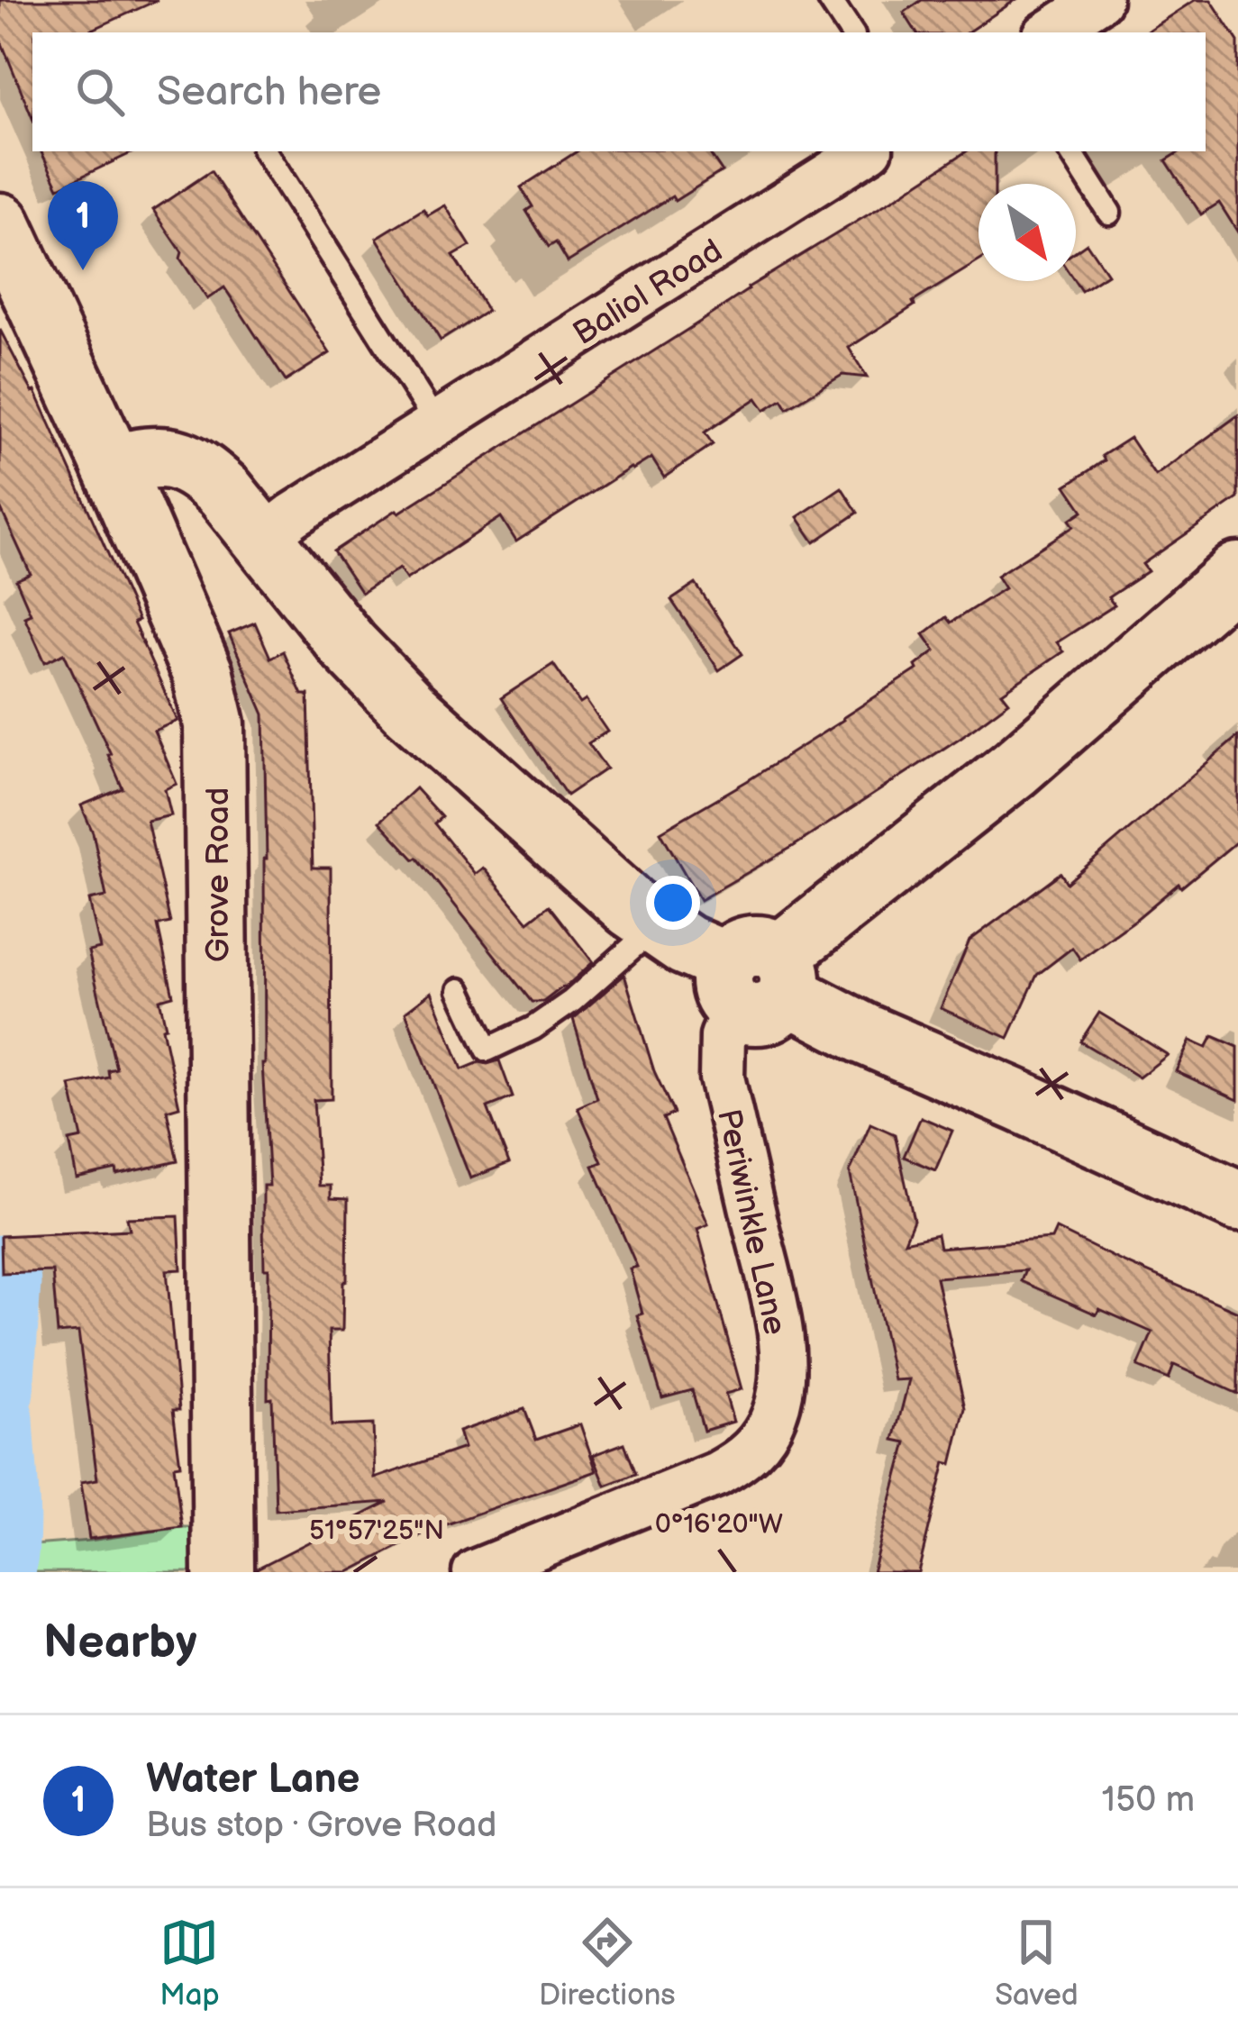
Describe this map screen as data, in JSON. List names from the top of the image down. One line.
{"streets":{"street":["Baliol Road","Grove Road","Periwinkle Lane"]},"north":"bottom right","page":{"search":"Search here","pins":"1","heading":"Nearby","list":[{"mark":"1","name":"Water Lane","note":"Bus stop · Grove Road","value":"150 m"}],"nav":["Map","Directions","Saved"]},"coordinates":["0°16'20\"W","51°57'25\"N"]}
